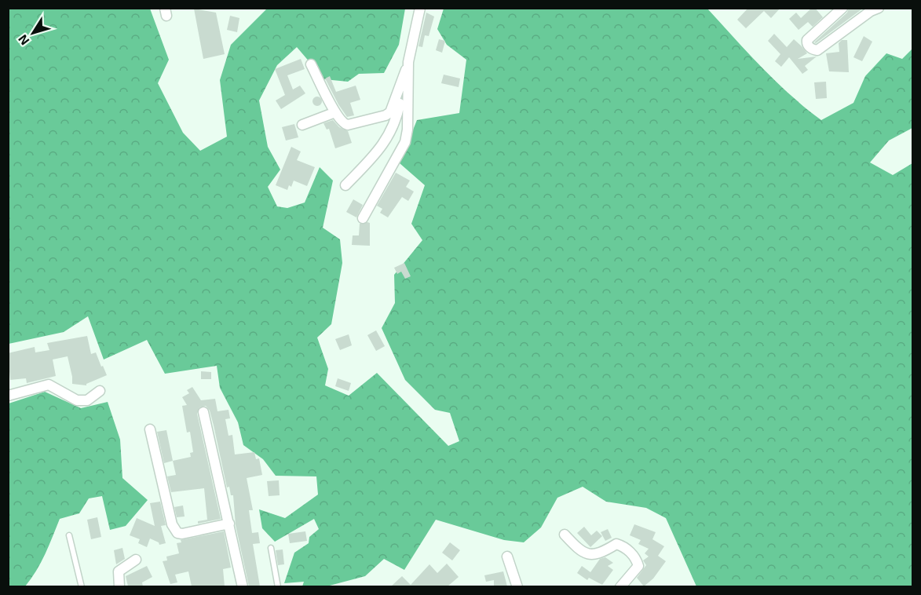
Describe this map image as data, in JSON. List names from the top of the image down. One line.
{"north":"bottom left"}
